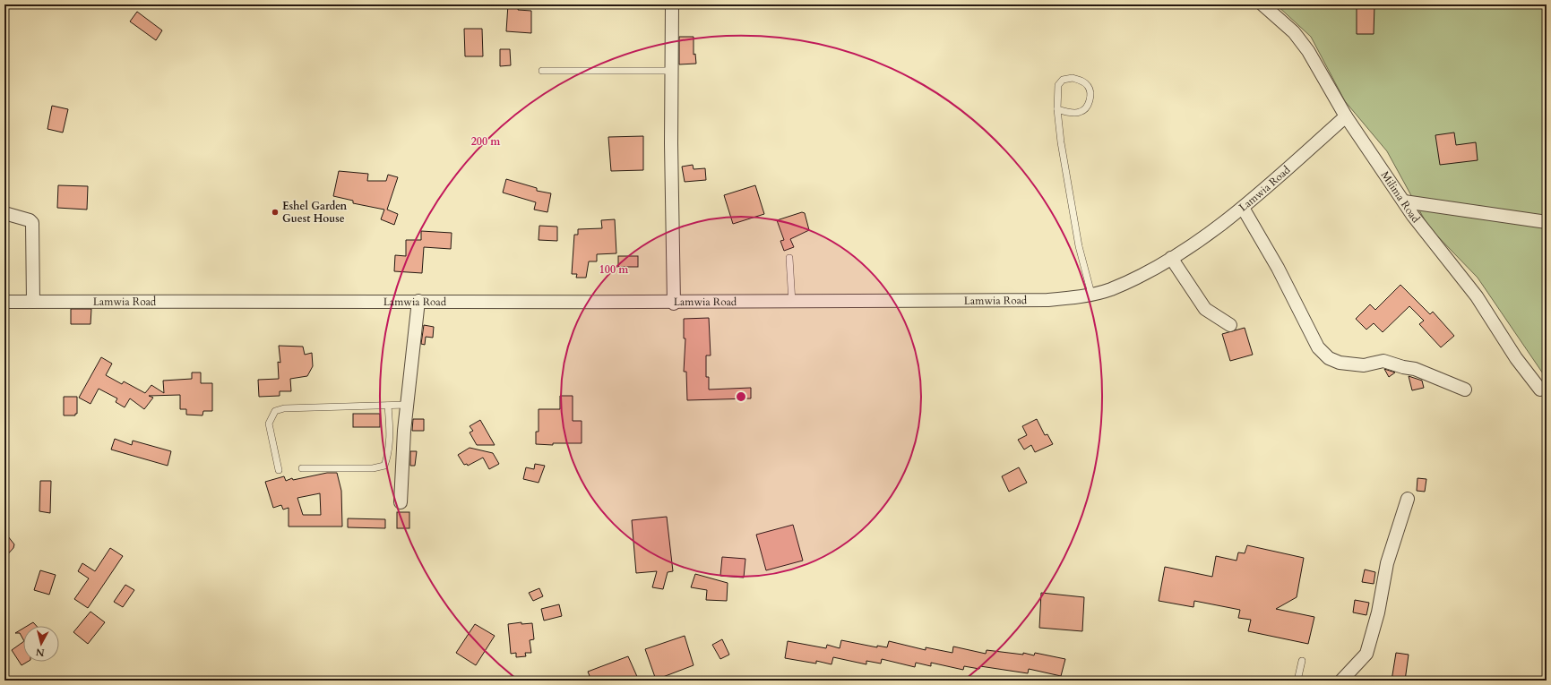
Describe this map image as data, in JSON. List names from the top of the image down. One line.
{"streets":{"street":["Lamwia Road","Milima Road"]},"crossings":[["Lamwia Road","Milima Road"]],"places":["Eshel Garden Guest House"],"north":"bottom","rings":["200 m","100 m"]}
